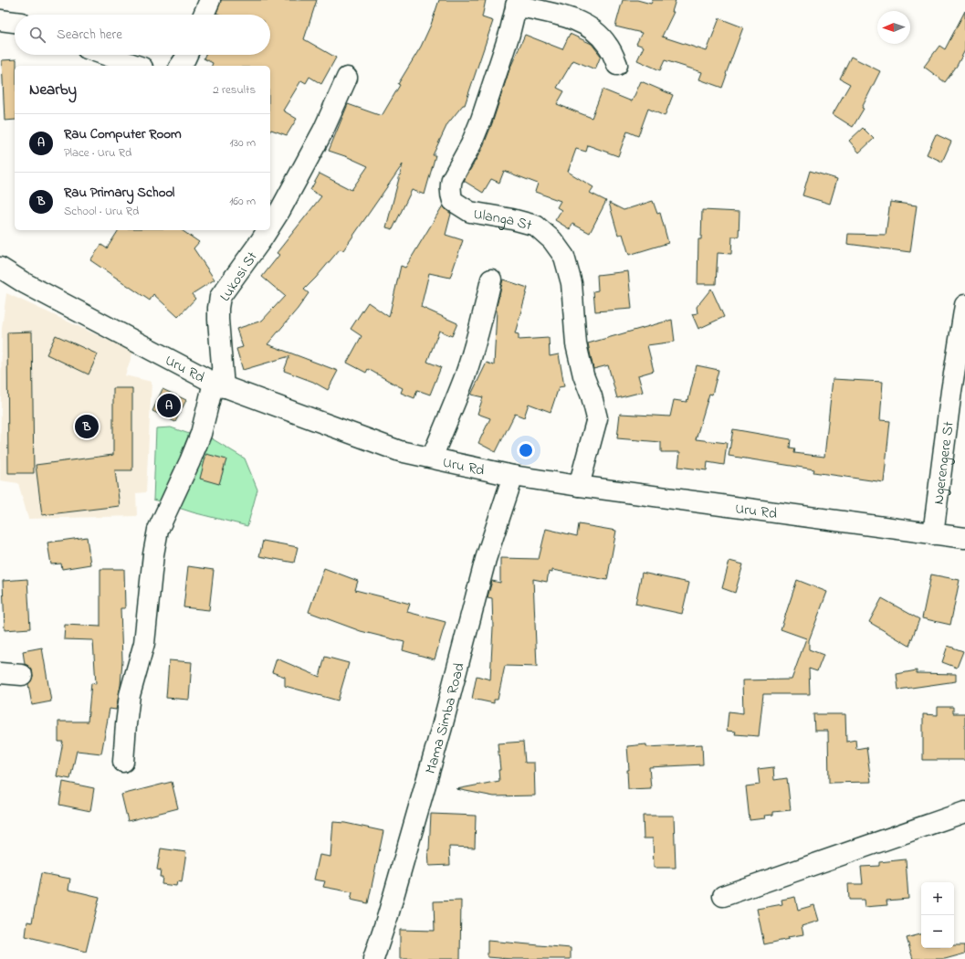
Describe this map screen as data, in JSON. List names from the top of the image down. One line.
{"streets":{"street":["Ulanga St","Lukosi St","Uru Rd","Ngerengere St","Mama Simba Road"]},"crossings":[["Ulanga St","Uru Rd"],["Lukosi St","Uru Rd"],["Uru Rd","Ngerengere St"],["Uru Rd","Mama Simba Road"]],"north":"left","page":{"search":"Search here","heading":["Nearby","2 results"],"list":[{"mark":"A","name":"Rau Computer Room","note":"Place · Uru Rd","value":"130 m"},{"mark":"B","name":"Rau Primary School","note":"School · Uru Rd","value":"160 m"}],"pins":["A","B"],"map_buttons":["+","−"]}}
